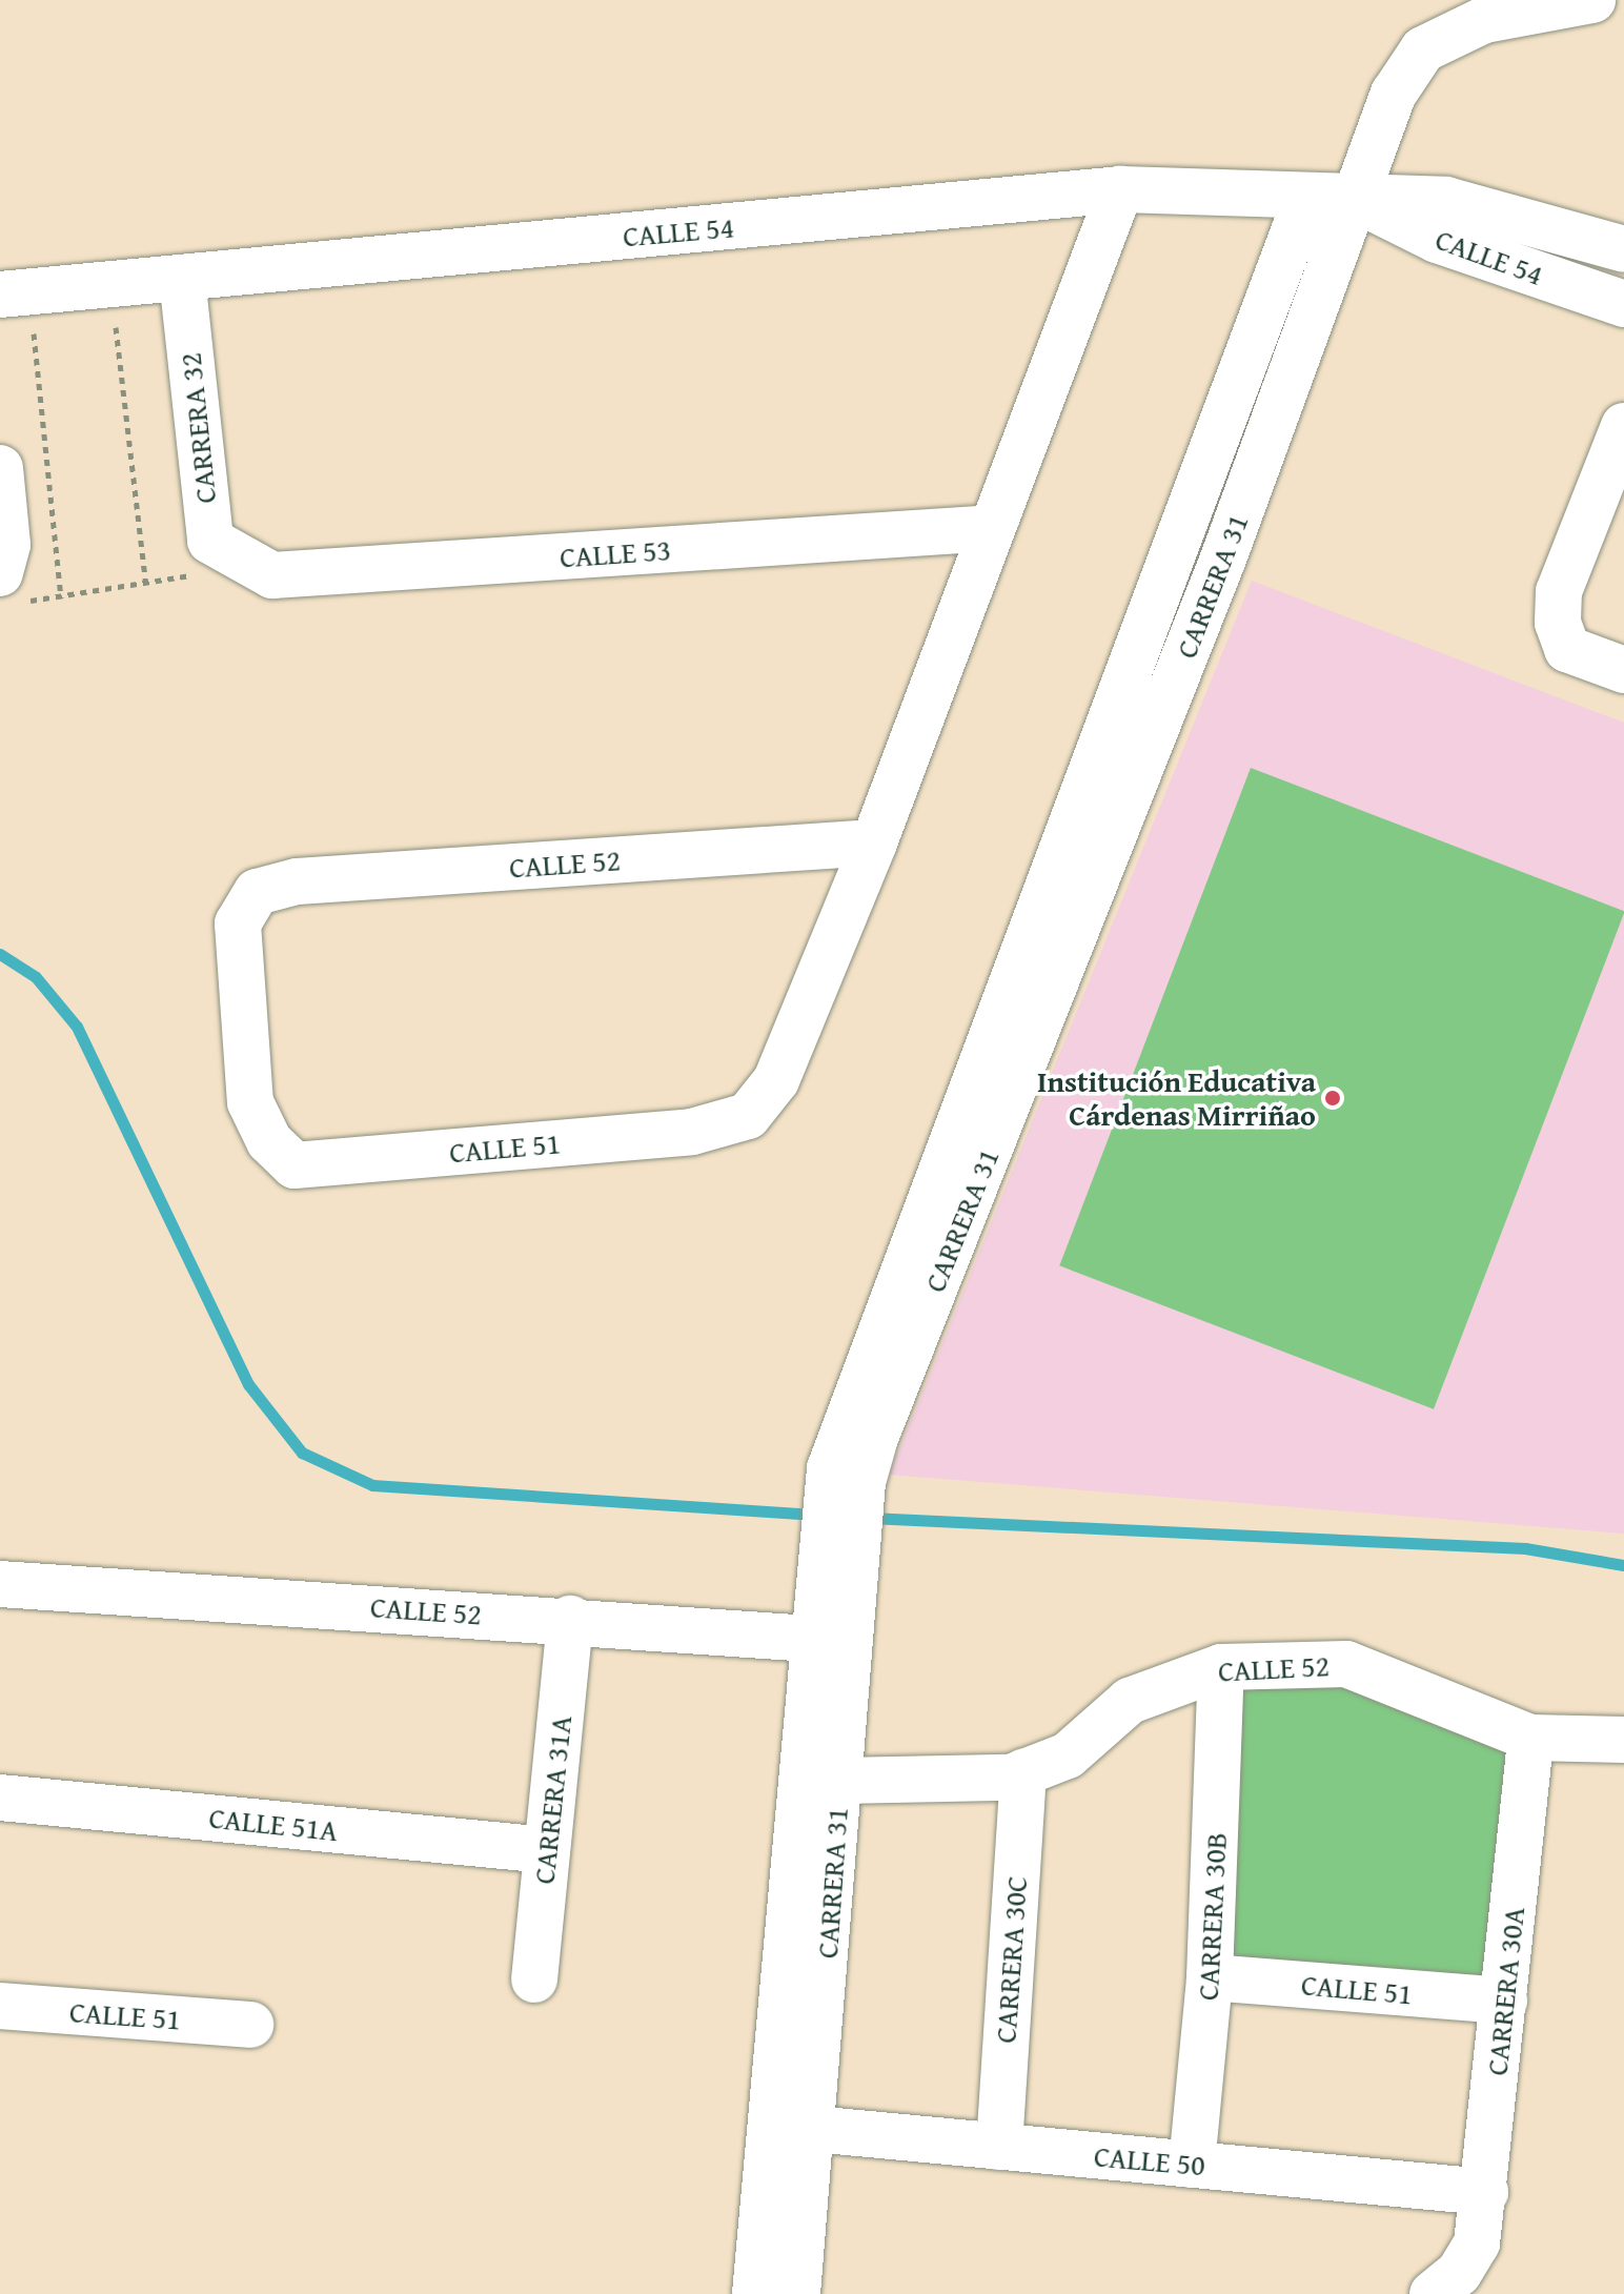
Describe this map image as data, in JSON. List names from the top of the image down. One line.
{"streets":{"street":["CALLE 54","CARRERA 32","CALLE 53","CARRERA 31","CALLE 52","CALLE 51","CARRERA 31A","CALLE 51A","CARRERA 30B","CARRERA 30C","CARRERA 30A","CALLE 50"]},"crossings":[["CALLE 54","CARRERA 32"],["CALLE 54","CARRERA 31"],["CARRERA 32","CALLE 53"],["CARRERA 31","CALLE 52"],["CARRERA 31","CALLE 50"],["CALLE 52","CALLE 51"],["CALLE 52","CARRERA 31A"],["CALLE 52","CARRERA 30B"],["CALLE 52","CARRERA 30C"],["CALLE 52","CARRERA 30A"],["CALLE 51","CARRERA 30B"],["CALLE 51","CARRERA 30A"],["CARRERA 31A","CALLE 51A"],["CARRERA 30B","CALLE 50"],["CARRERA 30C","CALLE 50"],["CARRERA 30A","CALLE 50"]],"places":["Institución Educativa Cárdenas Mirriñao"]}
